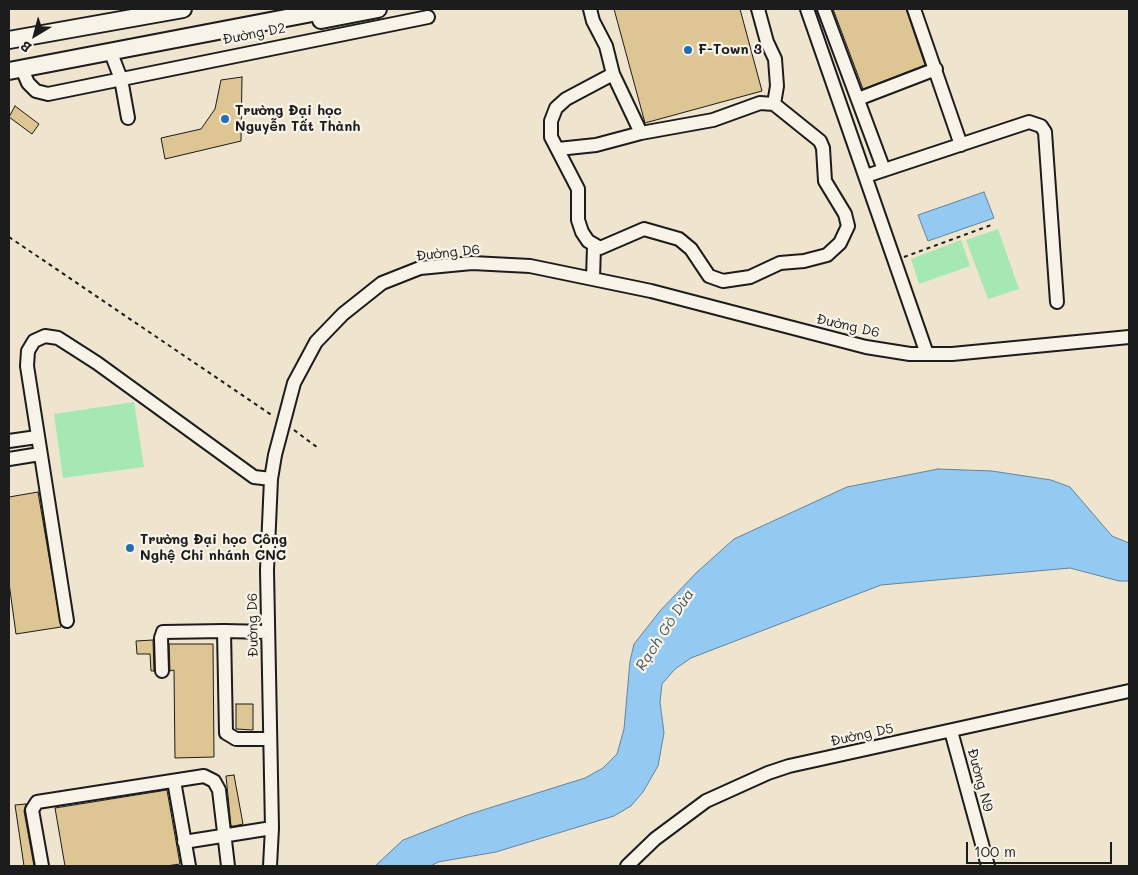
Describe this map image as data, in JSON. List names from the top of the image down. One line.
{"streets":{"main road":["Đường D2"],"street":["Đường D6","Đường D5","Đường N9"]},"crossings":[["Đường D5","Đường N9"]],"water":["Rạch Gò Dừa"],"places":["F-Town 3","Trường Đại học Nguyễn Tất Thành","Trường Đại học Công Nghệ Chi nhánh CNC"],"scale_bar":"100 m","north":"bottom left"}
